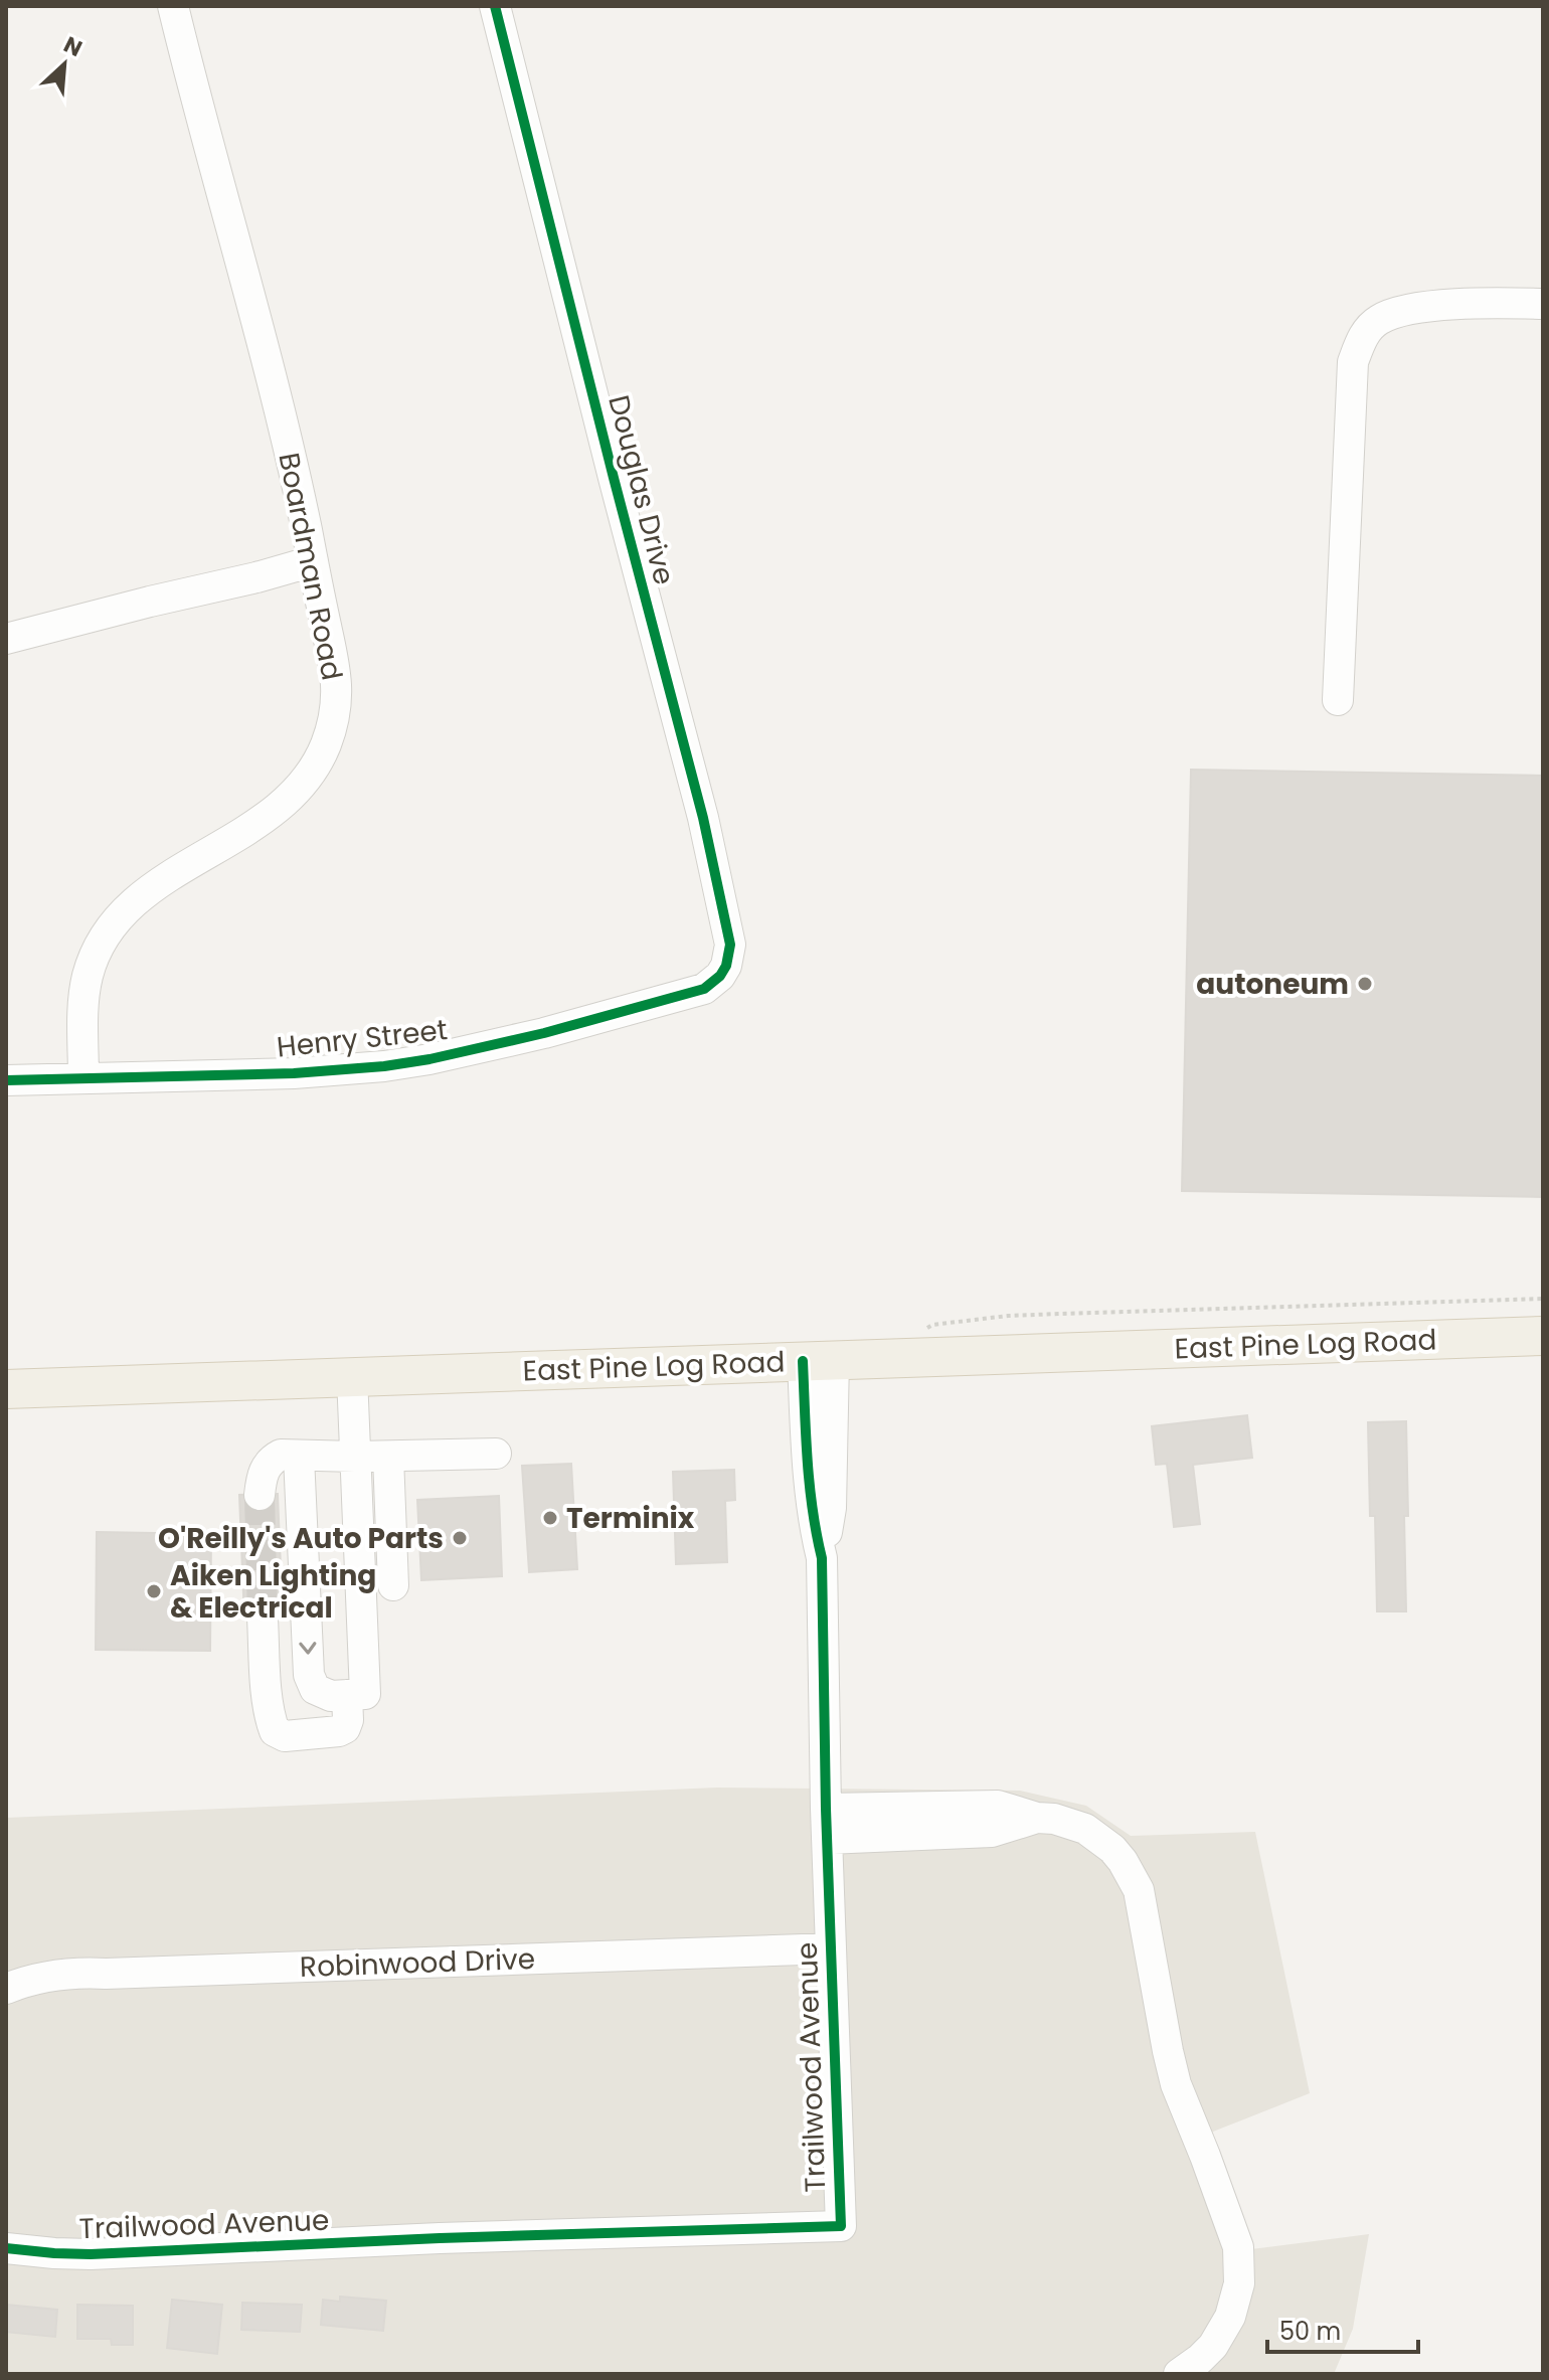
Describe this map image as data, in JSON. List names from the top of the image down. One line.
{"streets":{"main road":["East Pine Log Road"],"street":["Douglas Drive","Boardman Road","Henry Street","Robinwood Drive","Trailwood Avenue"]},"crossings":[["Douglas Drive","Henry Street"],["Boardman Road","Henry Street"],["East Pine Log Road","Trailwood Avenue"],["Robinwood Drive","Trailwood Avenue"]],"places":["autoneum","Terminix","O'Reilly's Auto Parts","Aiken Lighting & Electrical"],"scale_bar":"50 m","north":"top right"}
